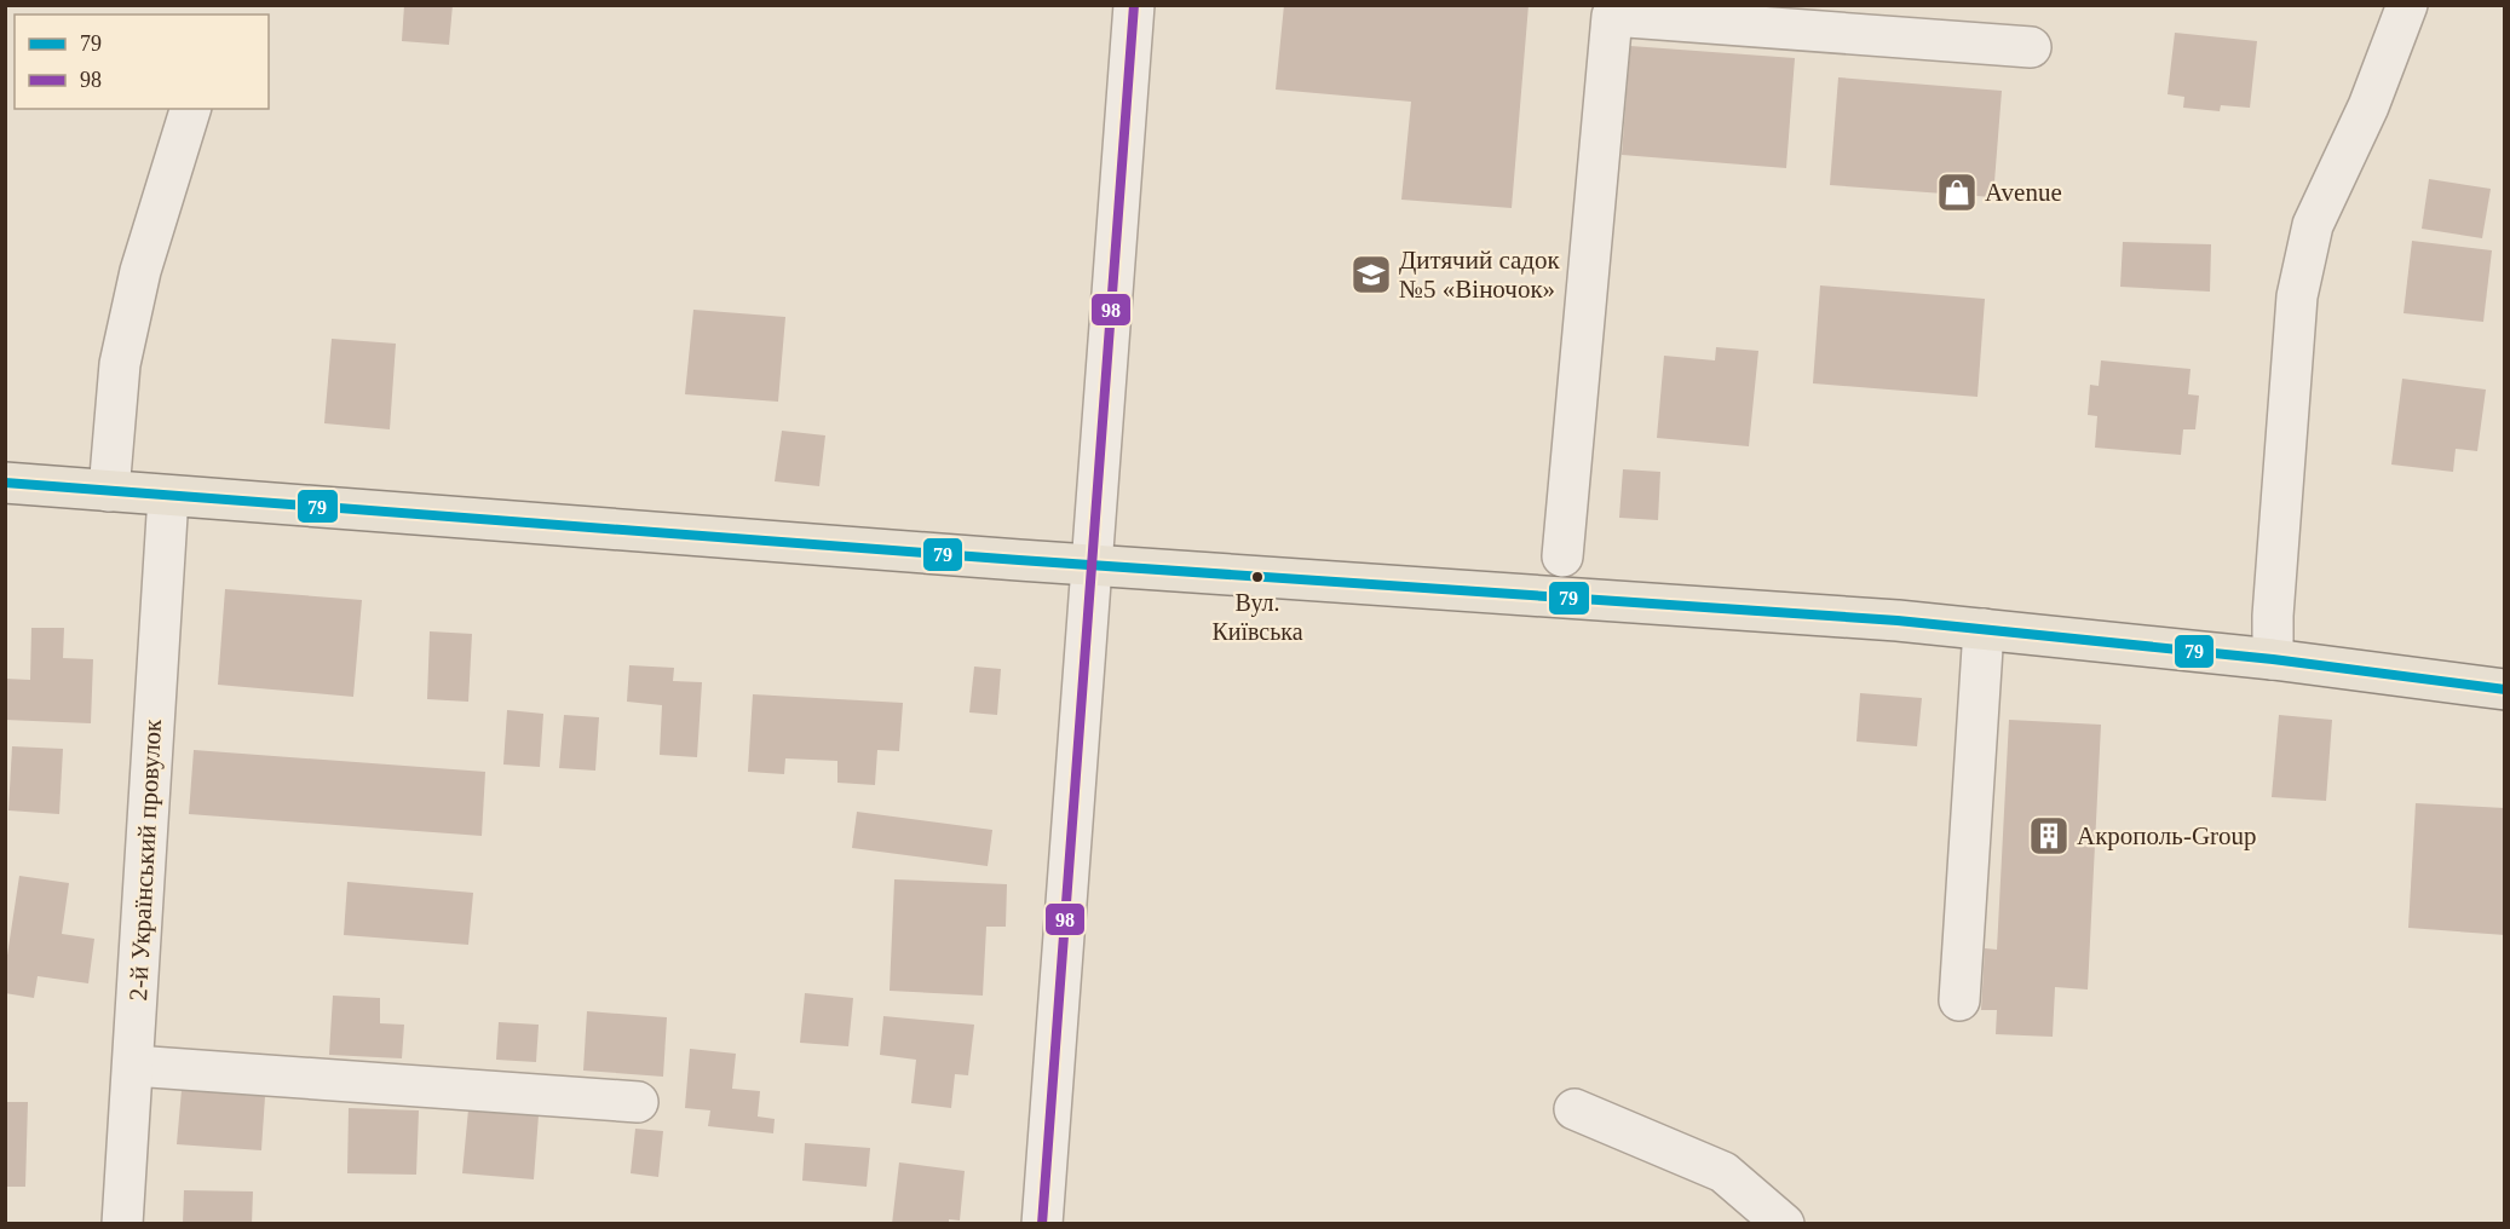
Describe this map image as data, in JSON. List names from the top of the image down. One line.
{"streets":{"street":["2-й Український провулок"]},"places":{"shop":["Avenue"],"school or university":["Дитячий садок №5 «Віночок»"],"other":["Вул. Київська"],"building":["Акрополь-Group"]},"lines":["transit line 98","transit line 79"],"legend":["79","98"]}
